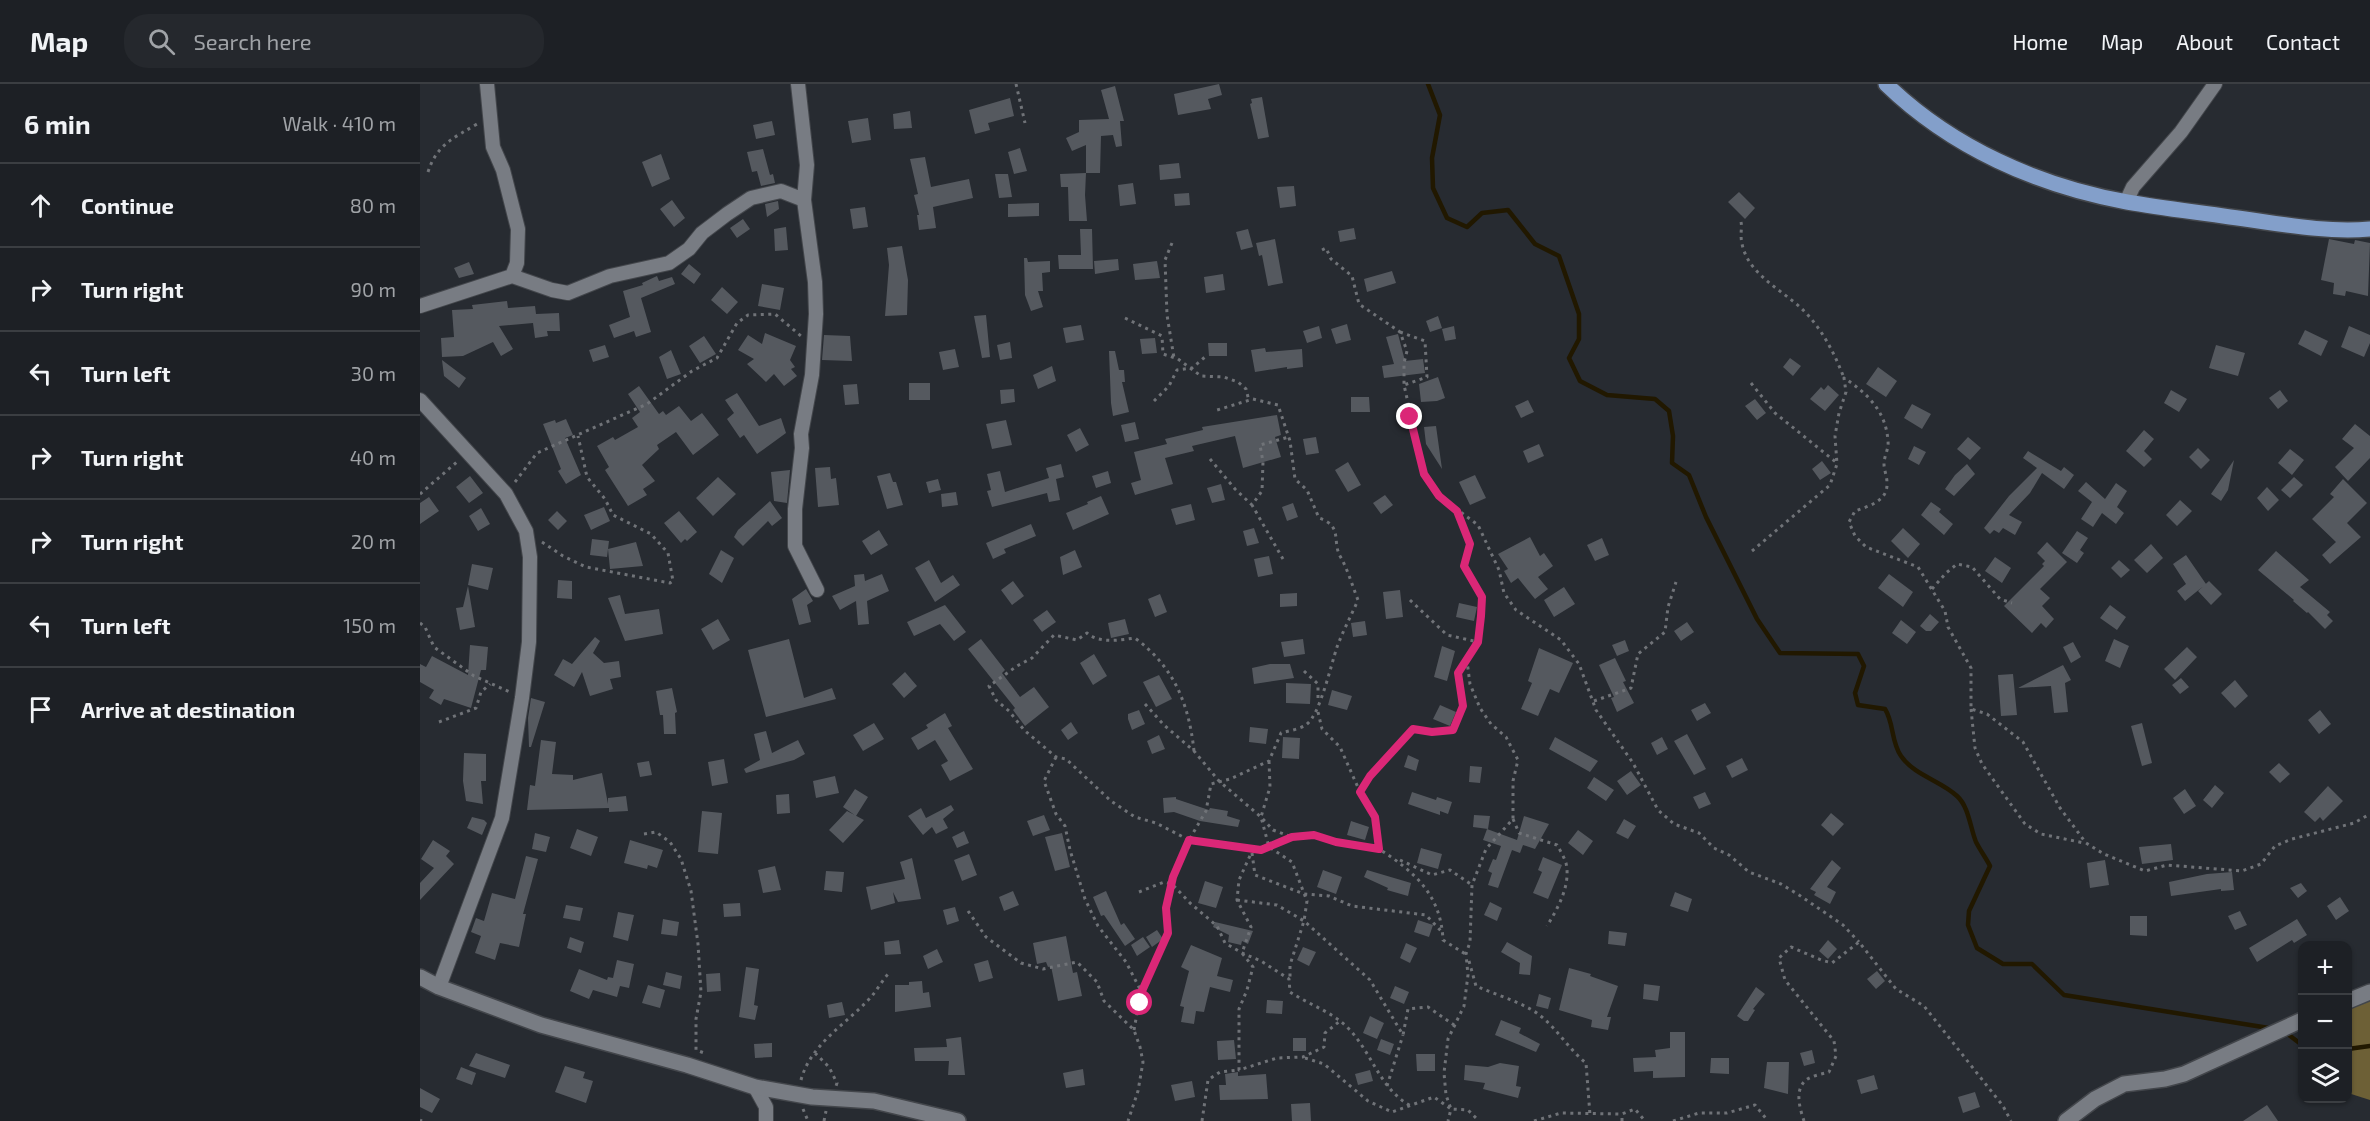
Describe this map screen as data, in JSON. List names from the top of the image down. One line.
{"page":{"header":"Map","search":"Search here","nav":["Home","Map","About","Contact"],"heading":["6 min","Walk · 410 m"],"list":[["Continue","80 m"],["Turn right","90 m"],["Turn left","30 m"],["Turn right","40 m"],["Turn right","20 m"],["Turn left","150 m"],"Arrive at destination"],"map_buttons":["+","−"]}}
